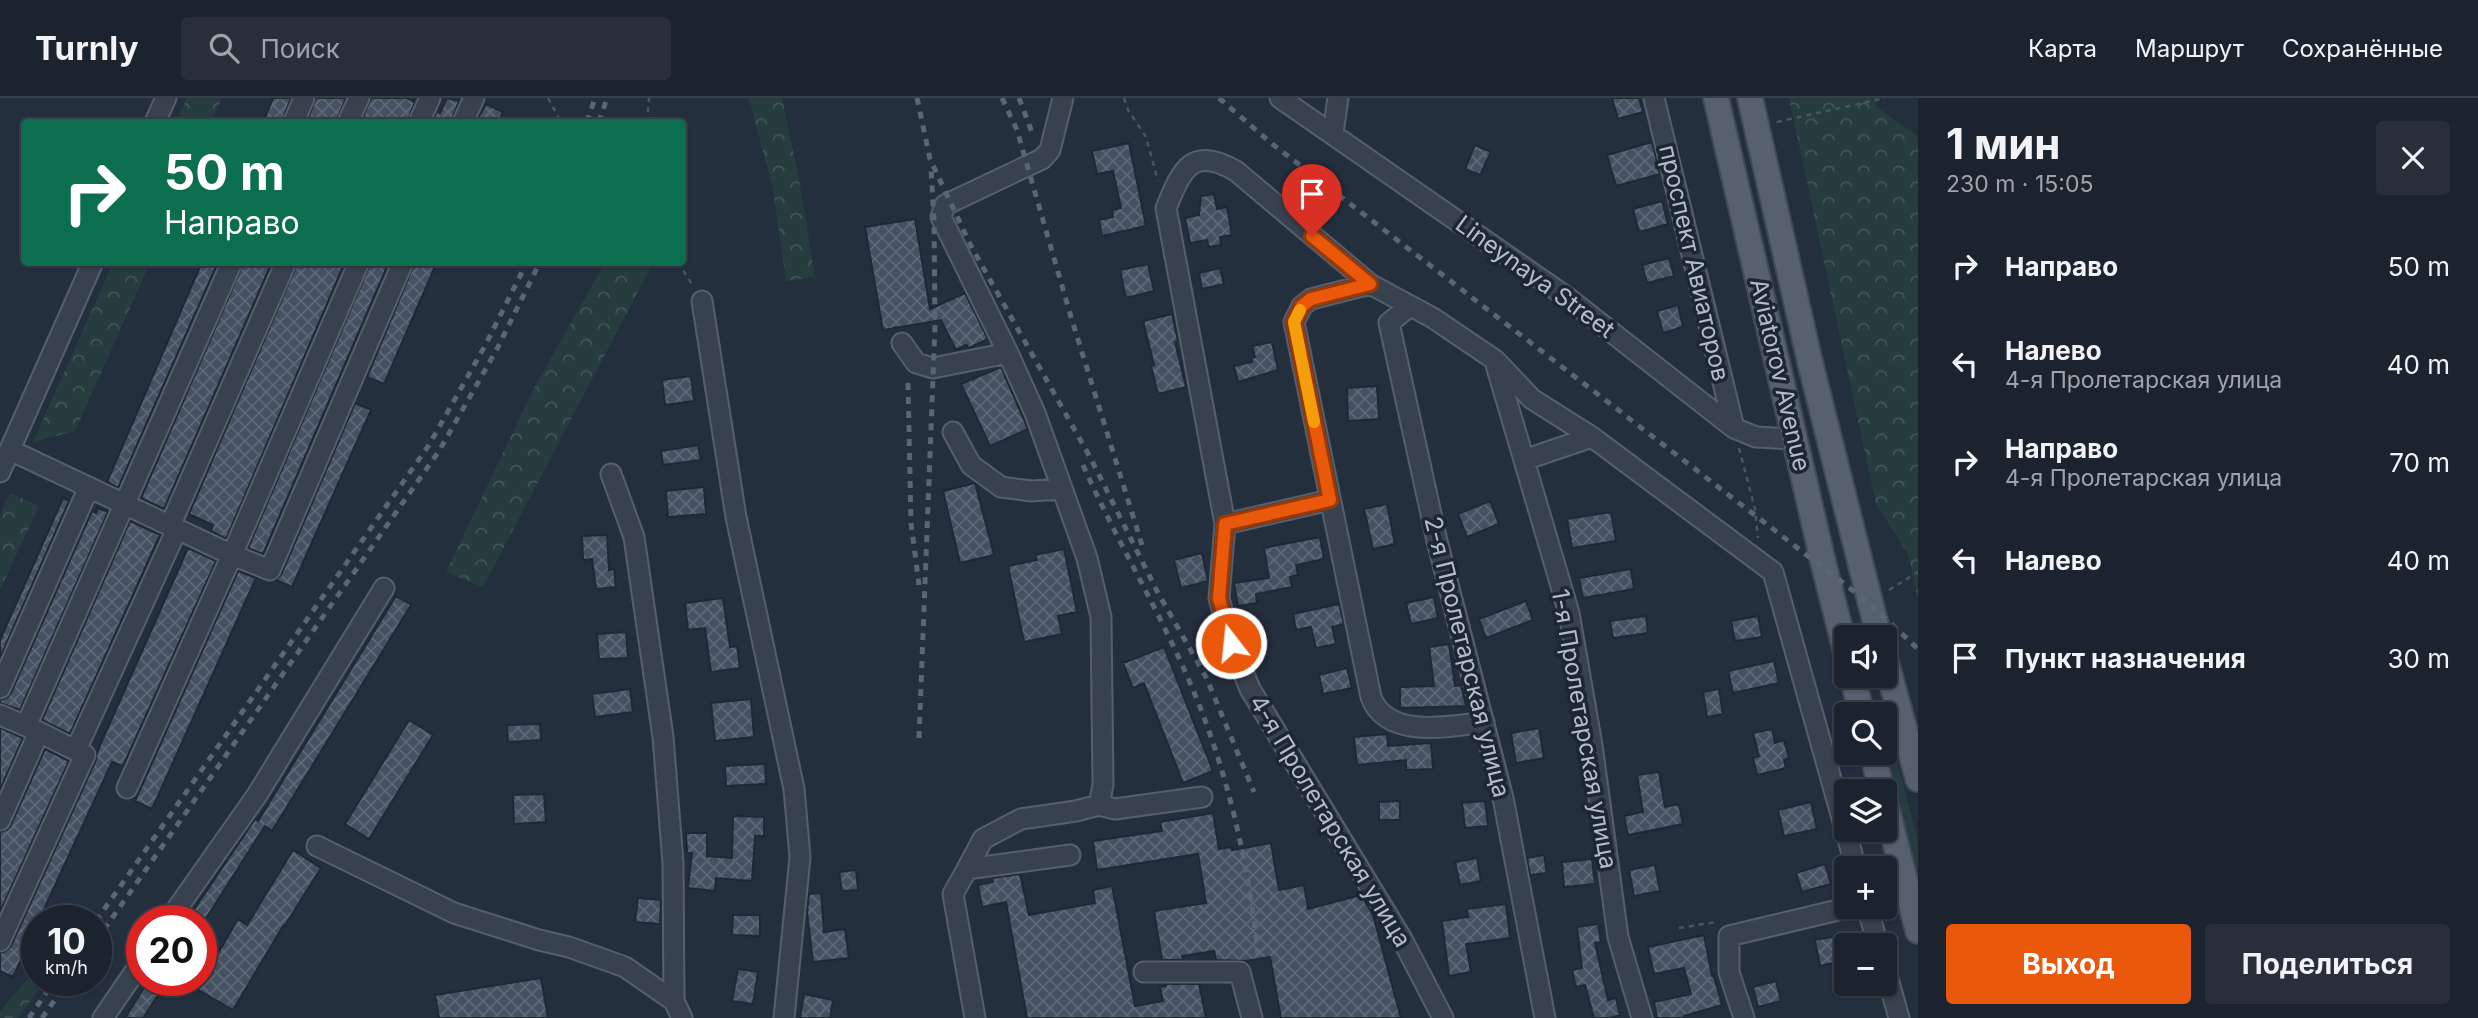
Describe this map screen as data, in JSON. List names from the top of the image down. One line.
{"streets":{"main road":["Aviatorov Avenue"],"street":["проспект Авиаторов","Lineynaya Street","2-я Пролетарская улица","1-я Пролетарская улица","4-я Пролетарская улица"]},"crossings":[["проспект Авиаторов","Lineynaya Street"],["Lineynaya Street","Aviatorov Avenue"]],"page":{"header":"Turnly","search":"Поиск","nav":["Карта","Маршрут","Сохранённые"],"heading":["1 мин","230 m · 15:05"],"turn":["50 m","Направо"],"list":[{"name":"Направо","value":"50 m"},{"name":"Налево","note":"4-я Пролетарская улица","value":"40 m"},{"name":"Направо","note":"4-я Пролетарская улица","value":"70 m"},{"name":"Налево","value":"40 m"},{"name":"Пункт назначения","value":"30 m"}],"map_buttons":["+","−"],"speed":"10 km/h","limit":"20","buttons":["Выход","Поделиться"]}}
